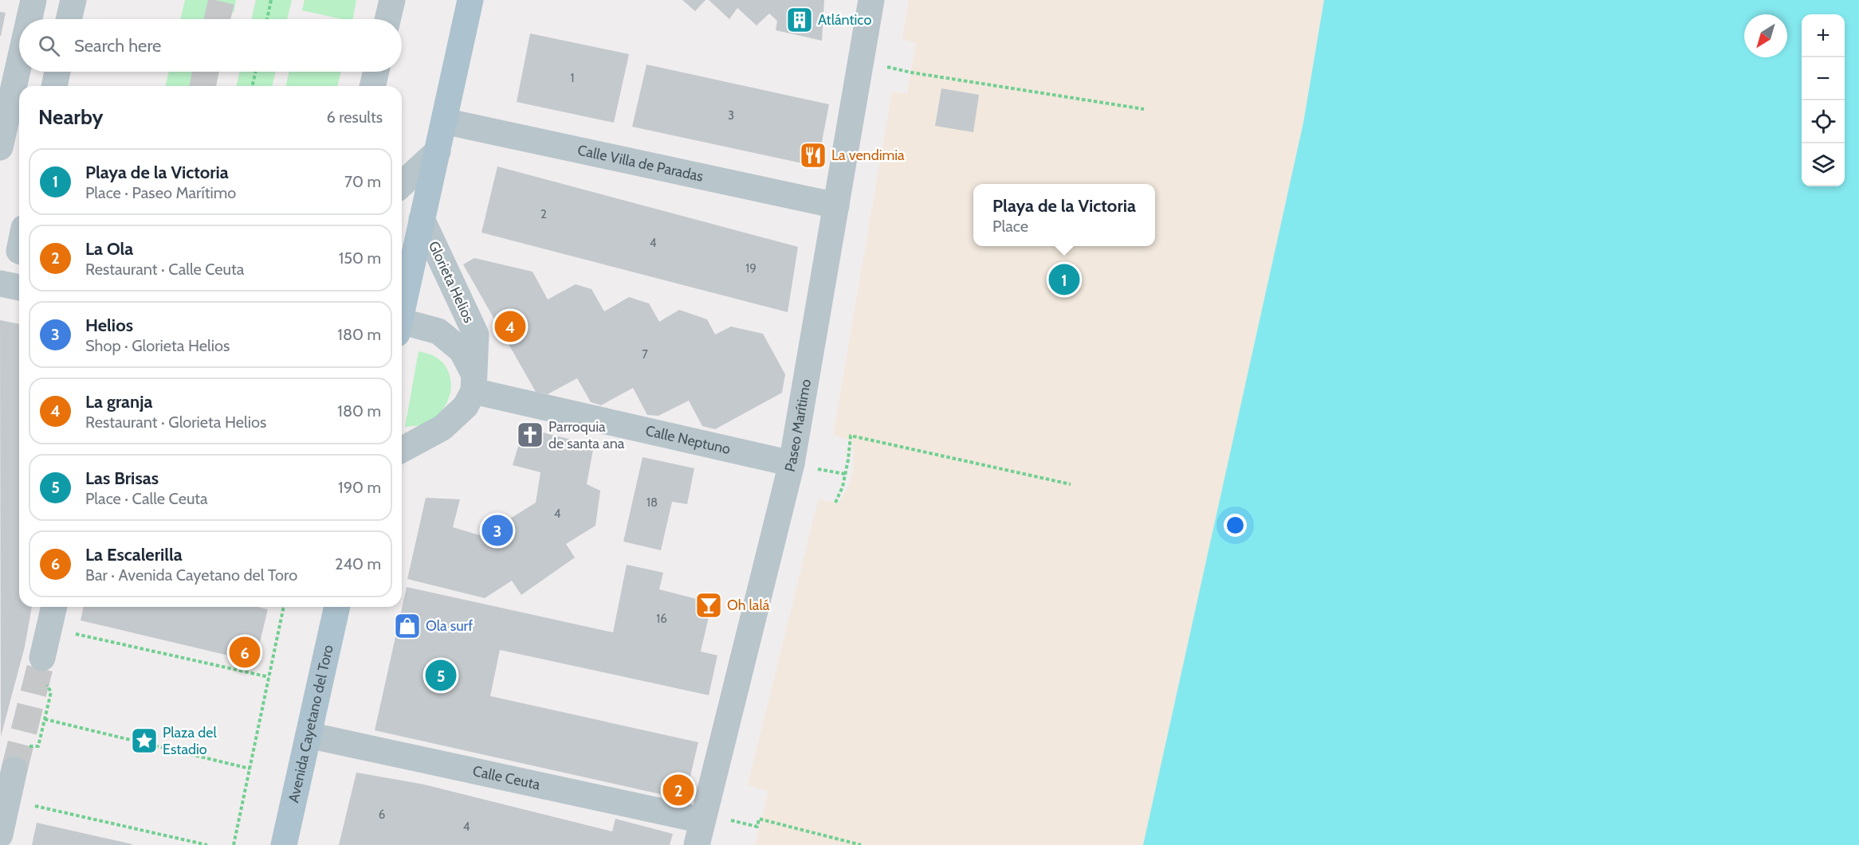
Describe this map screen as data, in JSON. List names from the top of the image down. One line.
{"streets":{"main road":["Avenida Cayetano del Toro"],"street":["Calle Villa de Paradas","Glorieta Helios","Paseo Marítimo","Calle Neptuno","Calle Ceuta"]},"crossings":[["Calle Villa de Paradas","Paseo Marítimo"],["Glorieta Helios","Calle Neptuno"],["Paseo Marítimo","Calle Neptuno"],["Paseo Marítimo","Calle Ceuta"],["Avenida Cayetano del Toro","Calle Ceuta"]],"places":{"building":["Atlántico"],"restaurant":["La vendimia"],"church":["Parroquia de santa ana"],"bar":["Oh lalá"],"shop":["Ola surf"],"place":["Plaza del Estadio"]},"house_numbers":["1","3","2","4","19","7","18","4","16","6","4"],"north":"bottom left","page":{"map_buttons":["+","−"],"search":"Search here","heading":["Nearby","6 results"],"list":[{"mark":"1","name":"Playa de la Victoria","note":"Place · Paseo Marítimo","value":"70 m"},{"mark":"2","name":"La Ola","note":"Restaurant · Calle Ceuta","value":"150 m"},{"mark":"3","name":"Helios","note":"Shop · Glorieta Helios","value":"180 m"},{"mark":"4","name":"La granja","note":"Restaurant · Glorieta Helios","value":"180 m"},{"mark":"5","name":"Las Brisas","note":"Place · Calle Ceuta","value":"190 m"},{"mark":"6","name":"La Escalerilla","note":"Bar · Avenida Cayetano del Toro","value":"240 m"}],"popup":["Playa de la Victoria","Place"],"pins":["1","4","3","6","5","2"]}}
